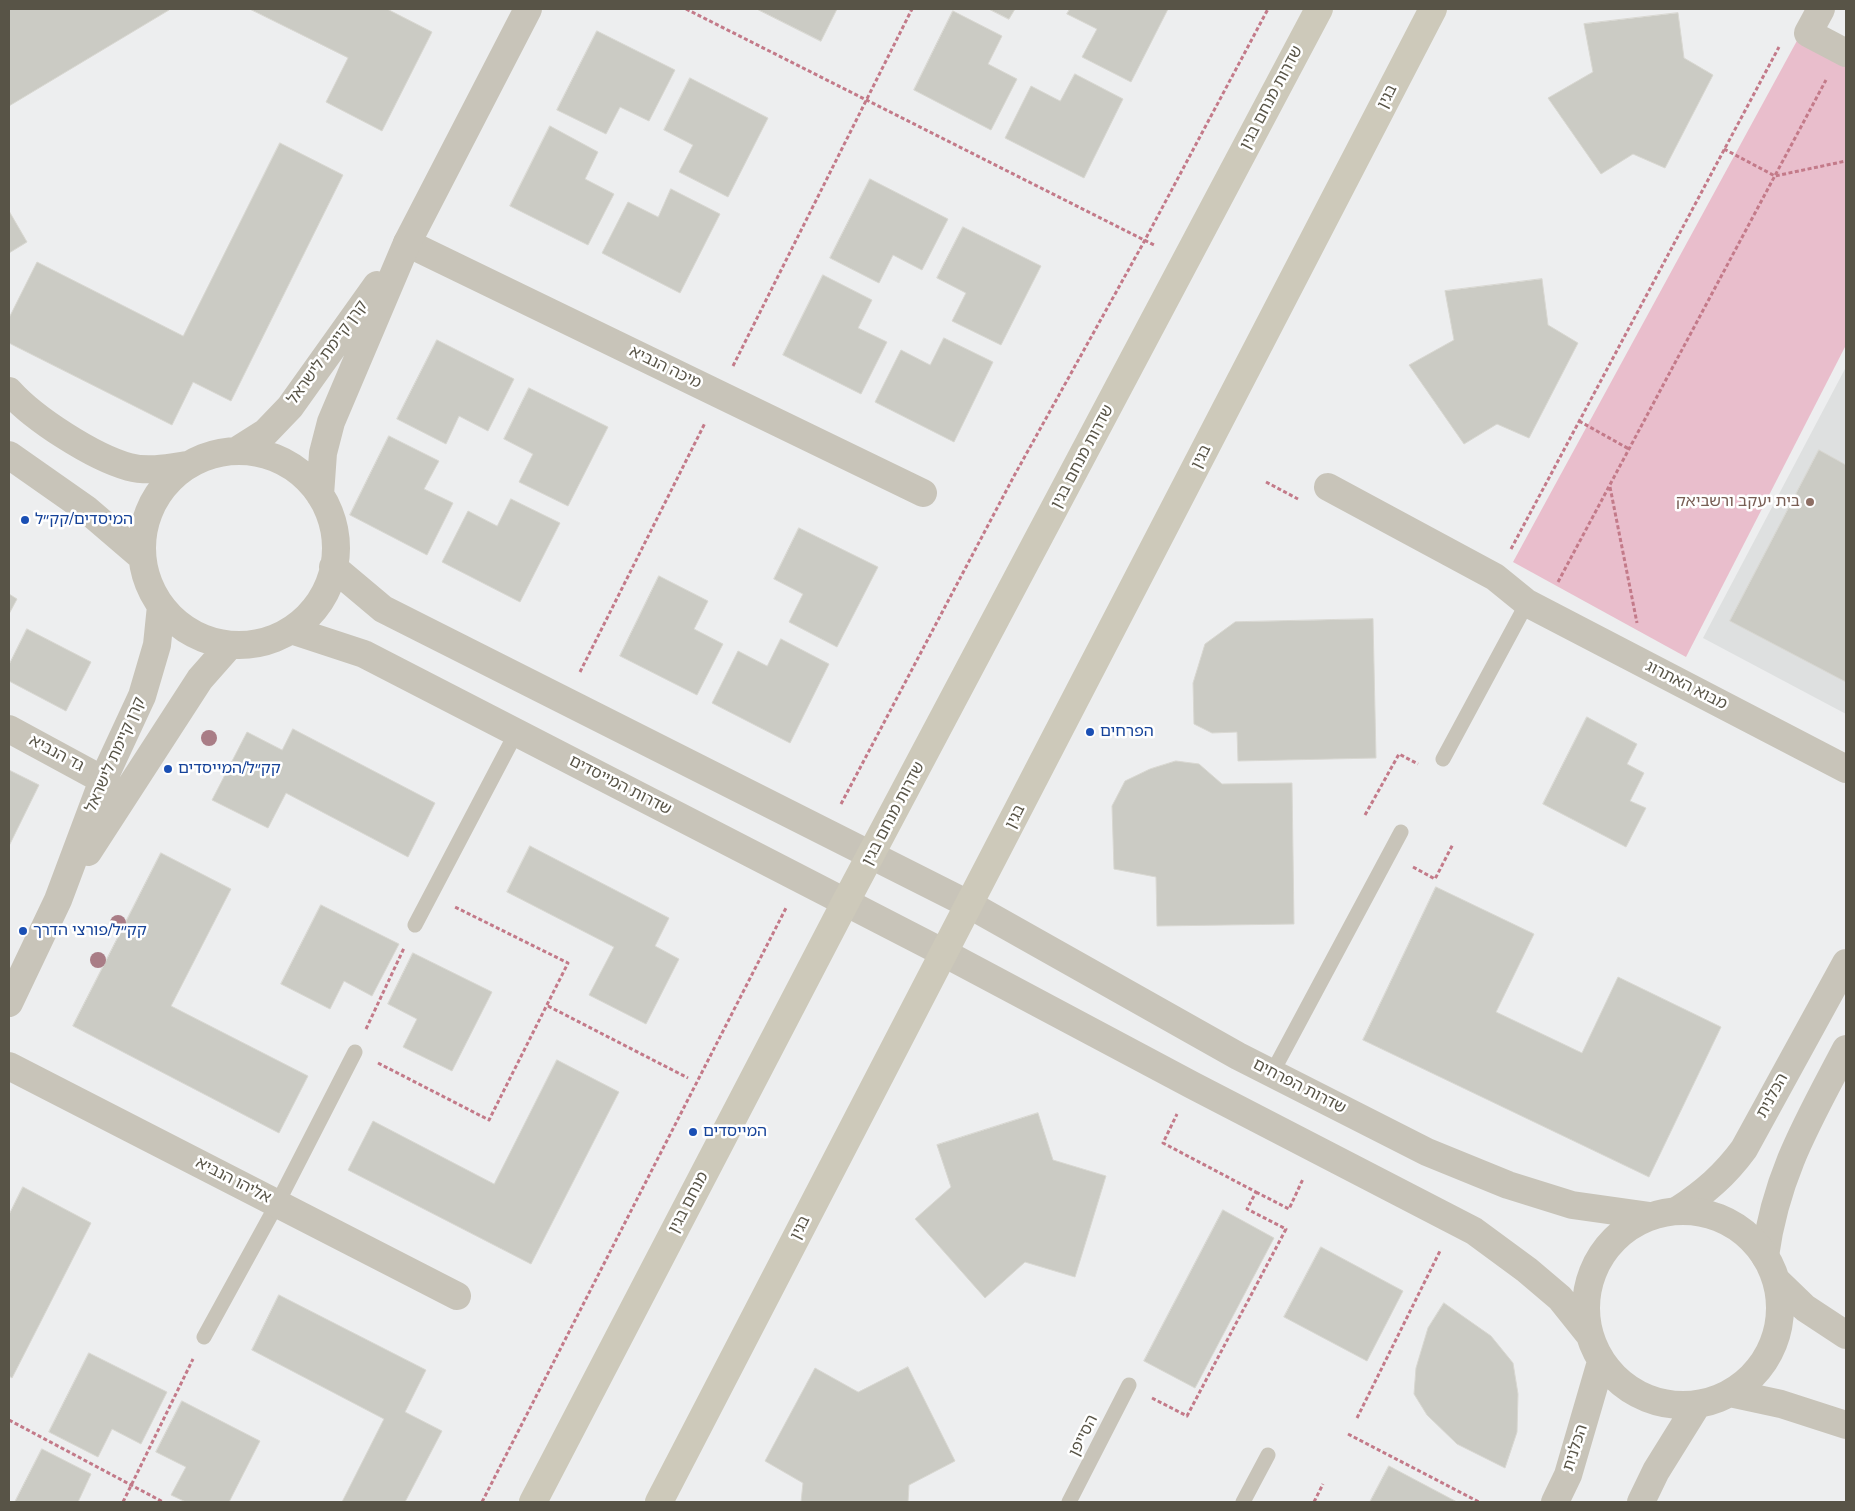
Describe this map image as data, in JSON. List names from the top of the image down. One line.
{"streets":{"main road":["בגין","שדרות מנחם בגין","מנחם בגין"],"street":["קרן קיימת לישראל","מיכה הנביא","מבוא האתרוג","גד הנביא","שדרות המייסדים","שדרות הפרחים","הכלנית","אליהו הנביא"],"lane":["הסייפן"]},"crossings":[["בגין","שדרות המייסדים"],["בגין","שדרות הפרחים"],["שדרות מנחם בגין","שדרות המייסדים"],["שדרות מנחם בגין","מנחם בגין"],["קרן קיימת לישראל","מיכה הנביא"],["קרן קיימת לישראל","גד הנביא"],["שדרות המייסדים","מנחם בגין"]],"places":["בית יעקב ורשביאק","המיסדים/קק״ל","הפרחים","קק״ל/המייסדים","קק״ל/פורצי הדרך","המייסדים"]}
